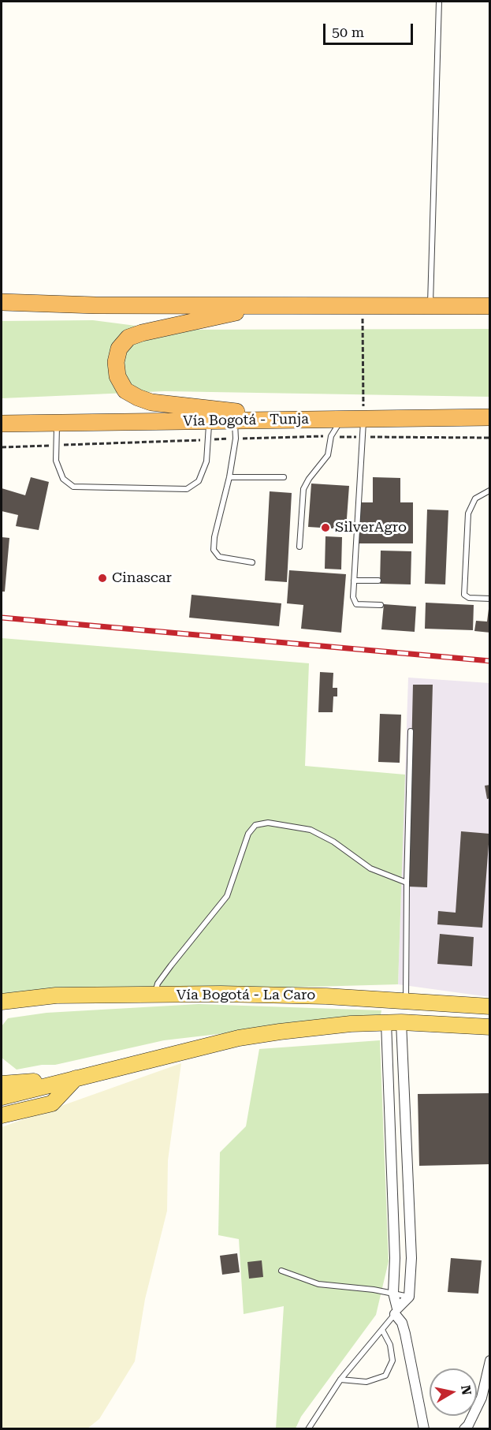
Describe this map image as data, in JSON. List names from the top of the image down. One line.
{"streets":{"highway":["Vía Bogotá - Tunja"],"main road":["Vía Bogotá - La Caro"]},"places":["SilverAgro","Cinascar"],"scale_bar":"50 m","north":"right"}
